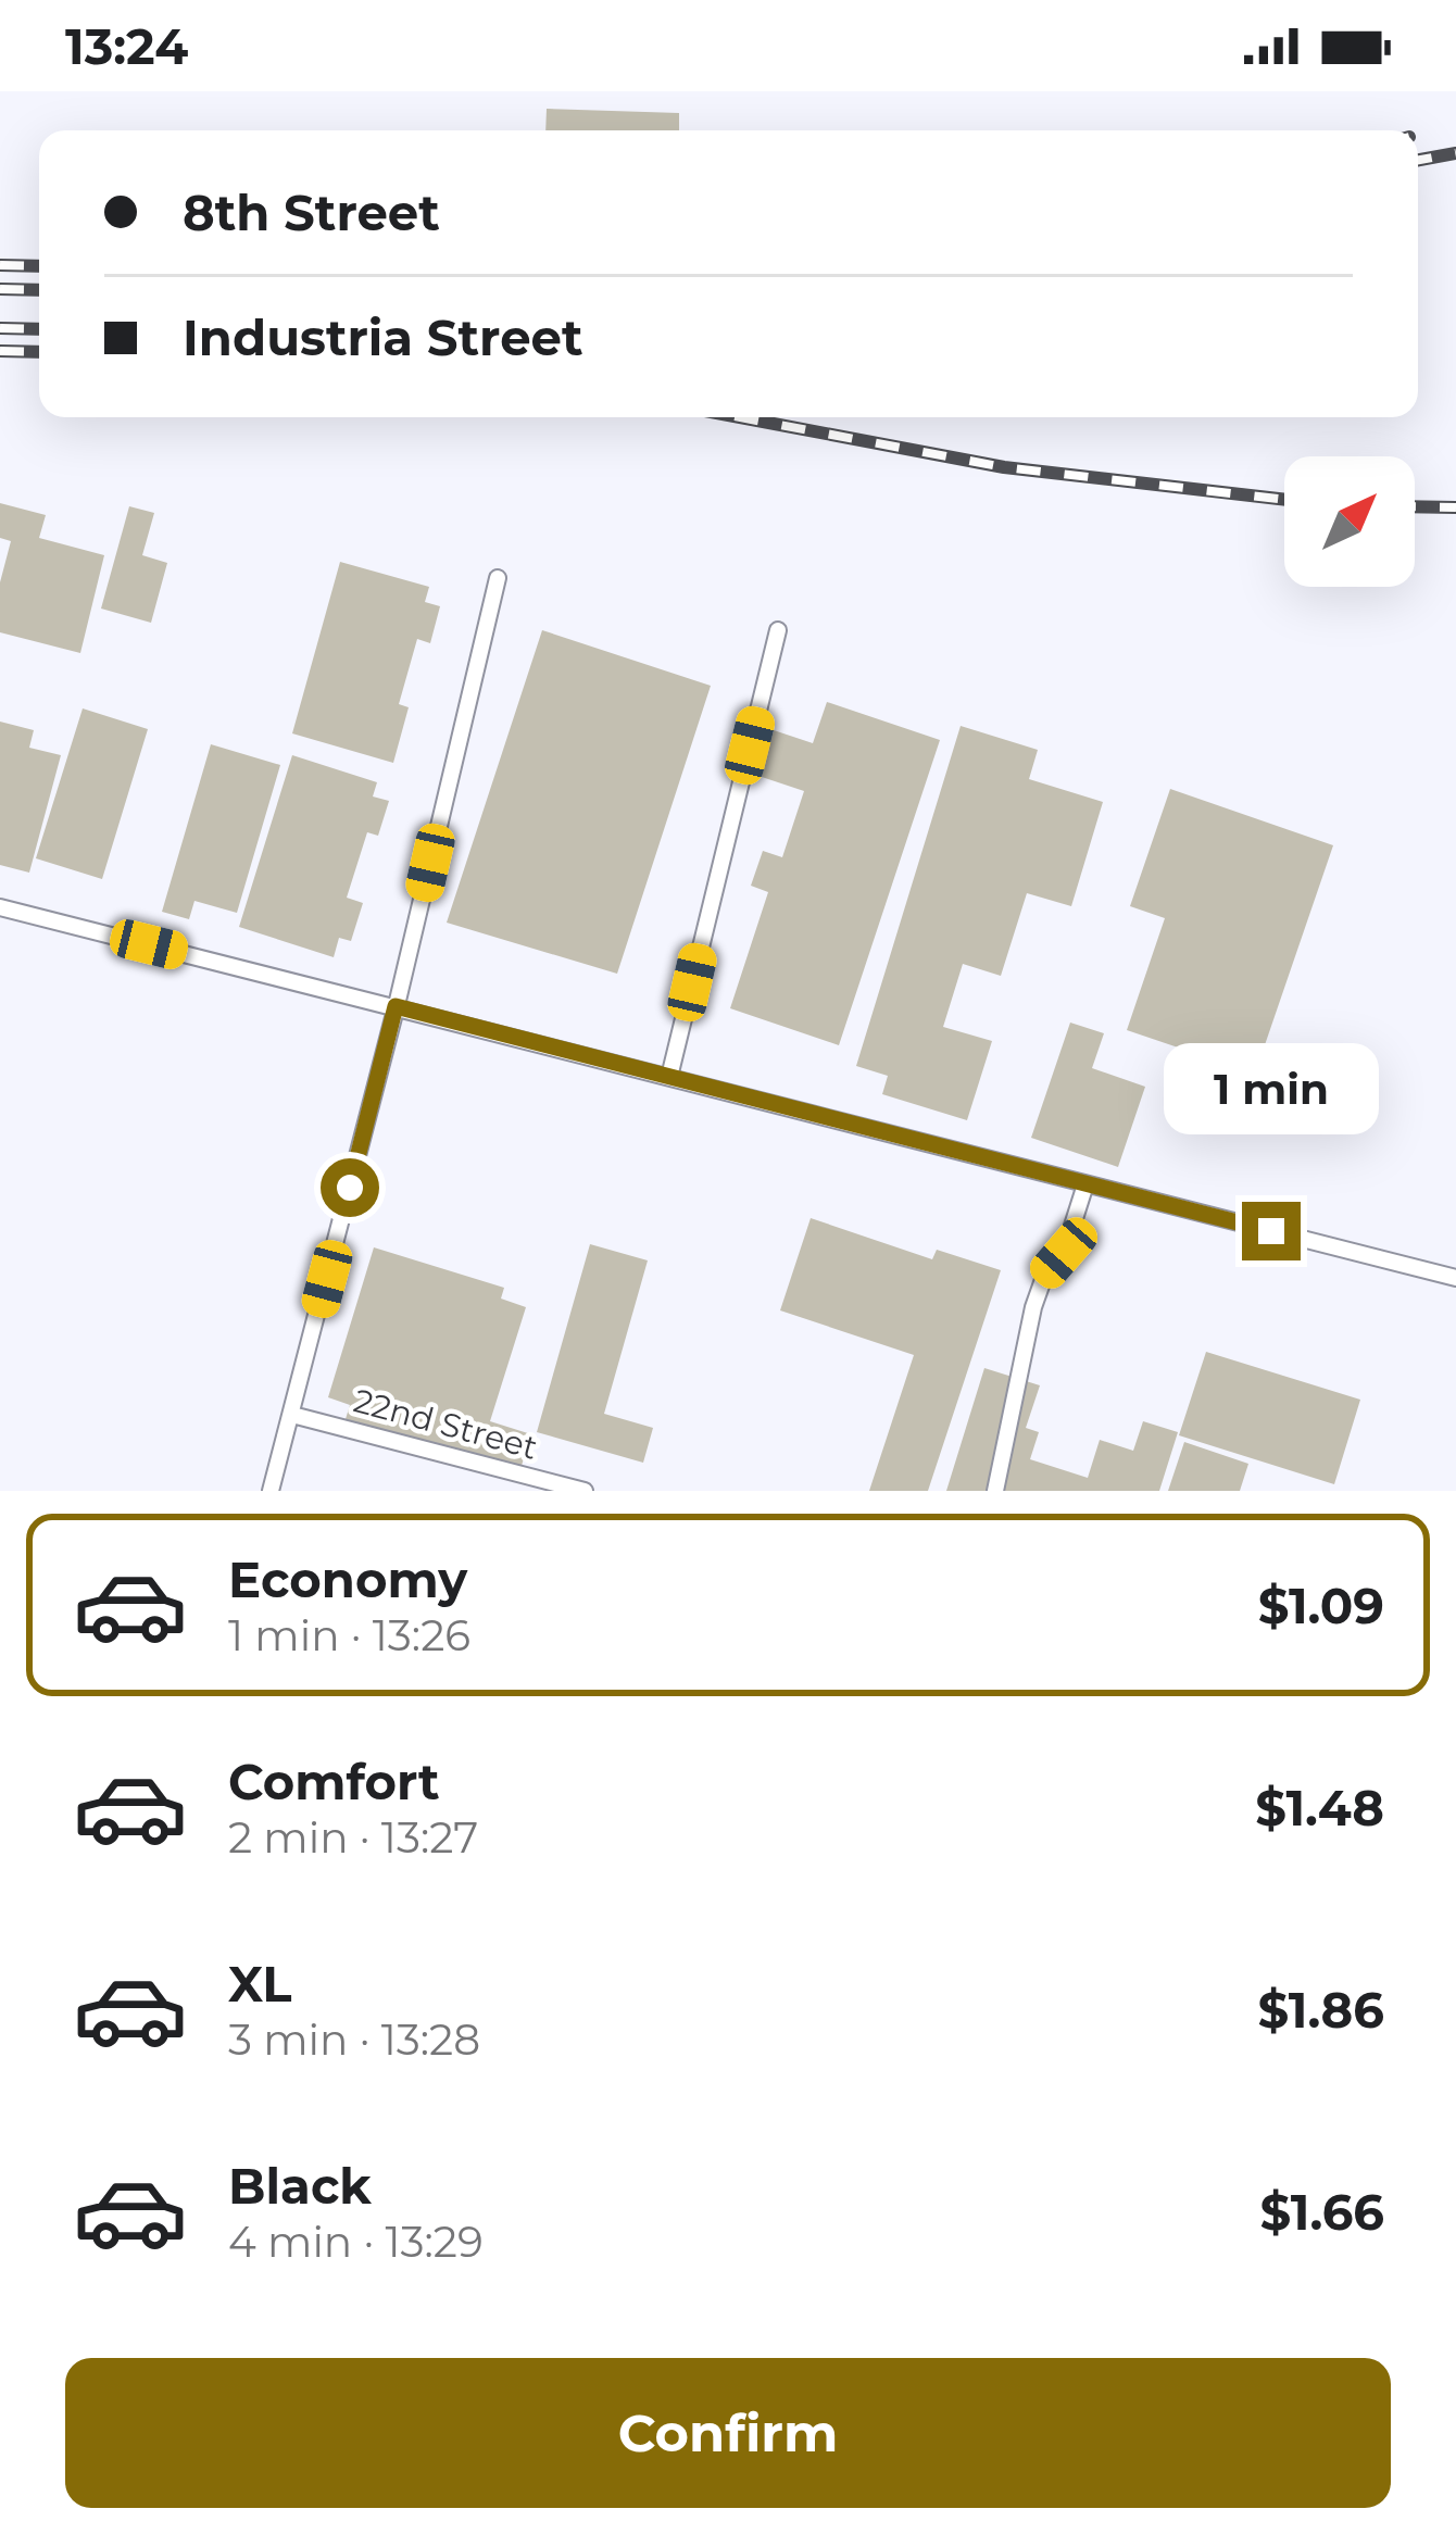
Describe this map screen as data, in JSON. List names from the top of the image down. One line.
{"streets":{"lane":["22nd Street"]},"north":"top right","page":{"status":"13:24","banner":["8th Street","Industria Street"],"bubble":"1 min","list":[{"name":"Economy","note":"1 min · 13:26","value":"$1.09"},{"name":"Comfort","note":"2 min · 13:27","value":"$1.48"},{"name":"XL","note":"3 min · 13:28","value":"$1.86"},{"name":"Black","note":"4 min · 13:29","value":"$1.66"}],"buttons":"Confirm"}}
